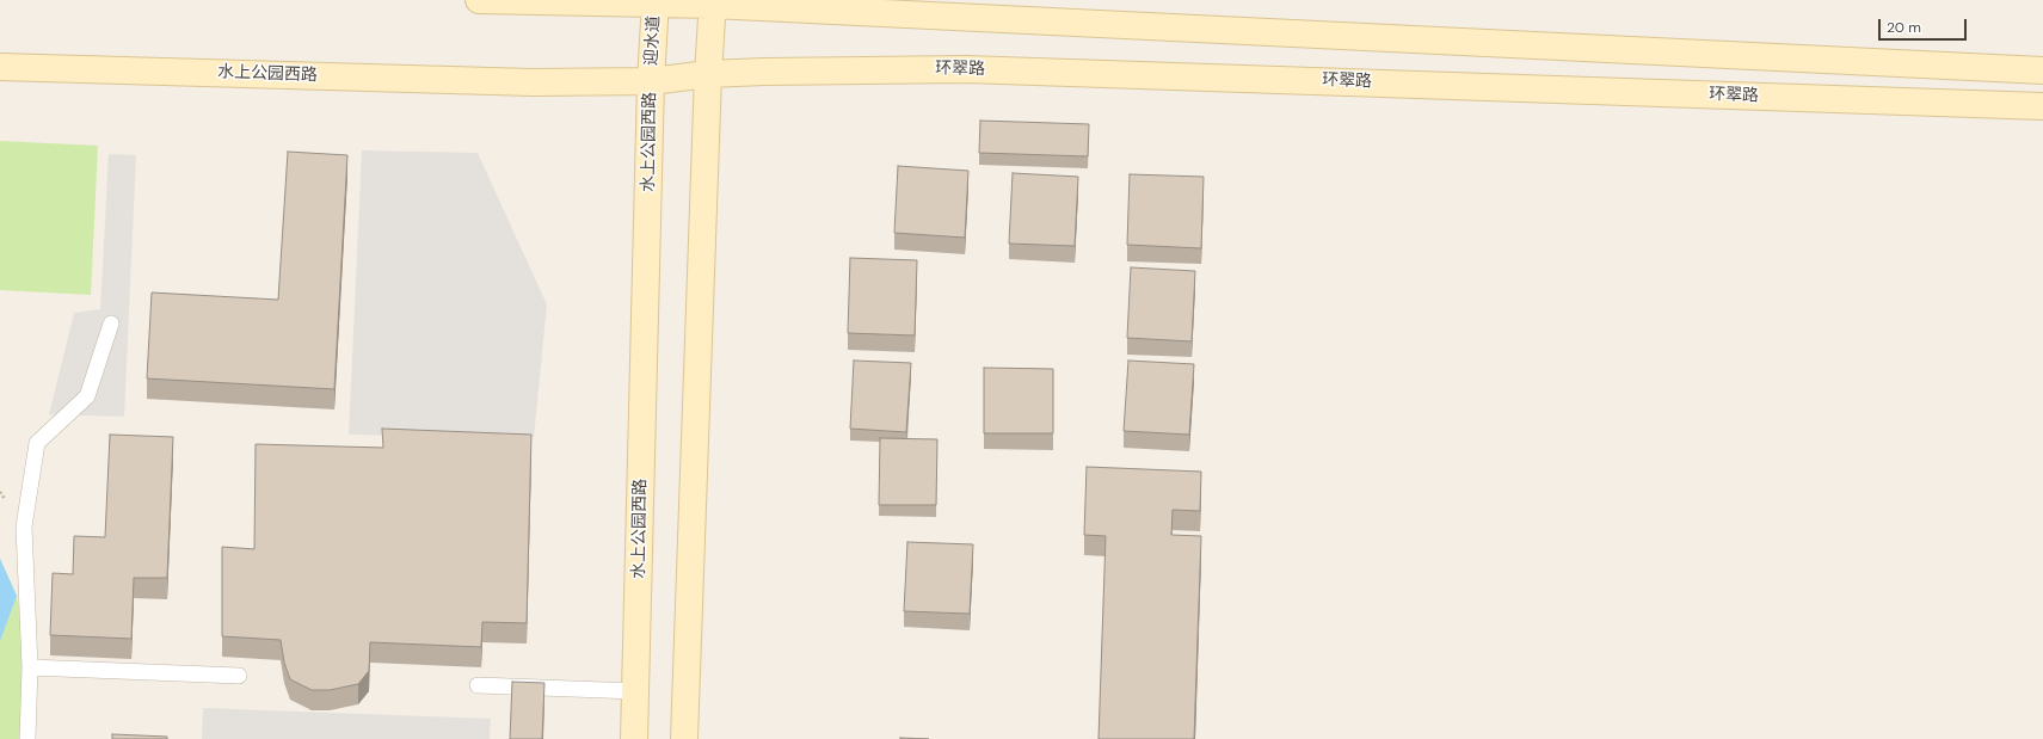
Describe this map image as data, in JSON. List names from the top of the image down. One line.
{"streets":{"main road":["迎水道","环翠路","水上公园西路"]},"crossings":[["迎水道","环翠路"],["迎水道","水上公园西路"],["环翠路","水上公园西路"]],"scale_bar":"20 m"}
